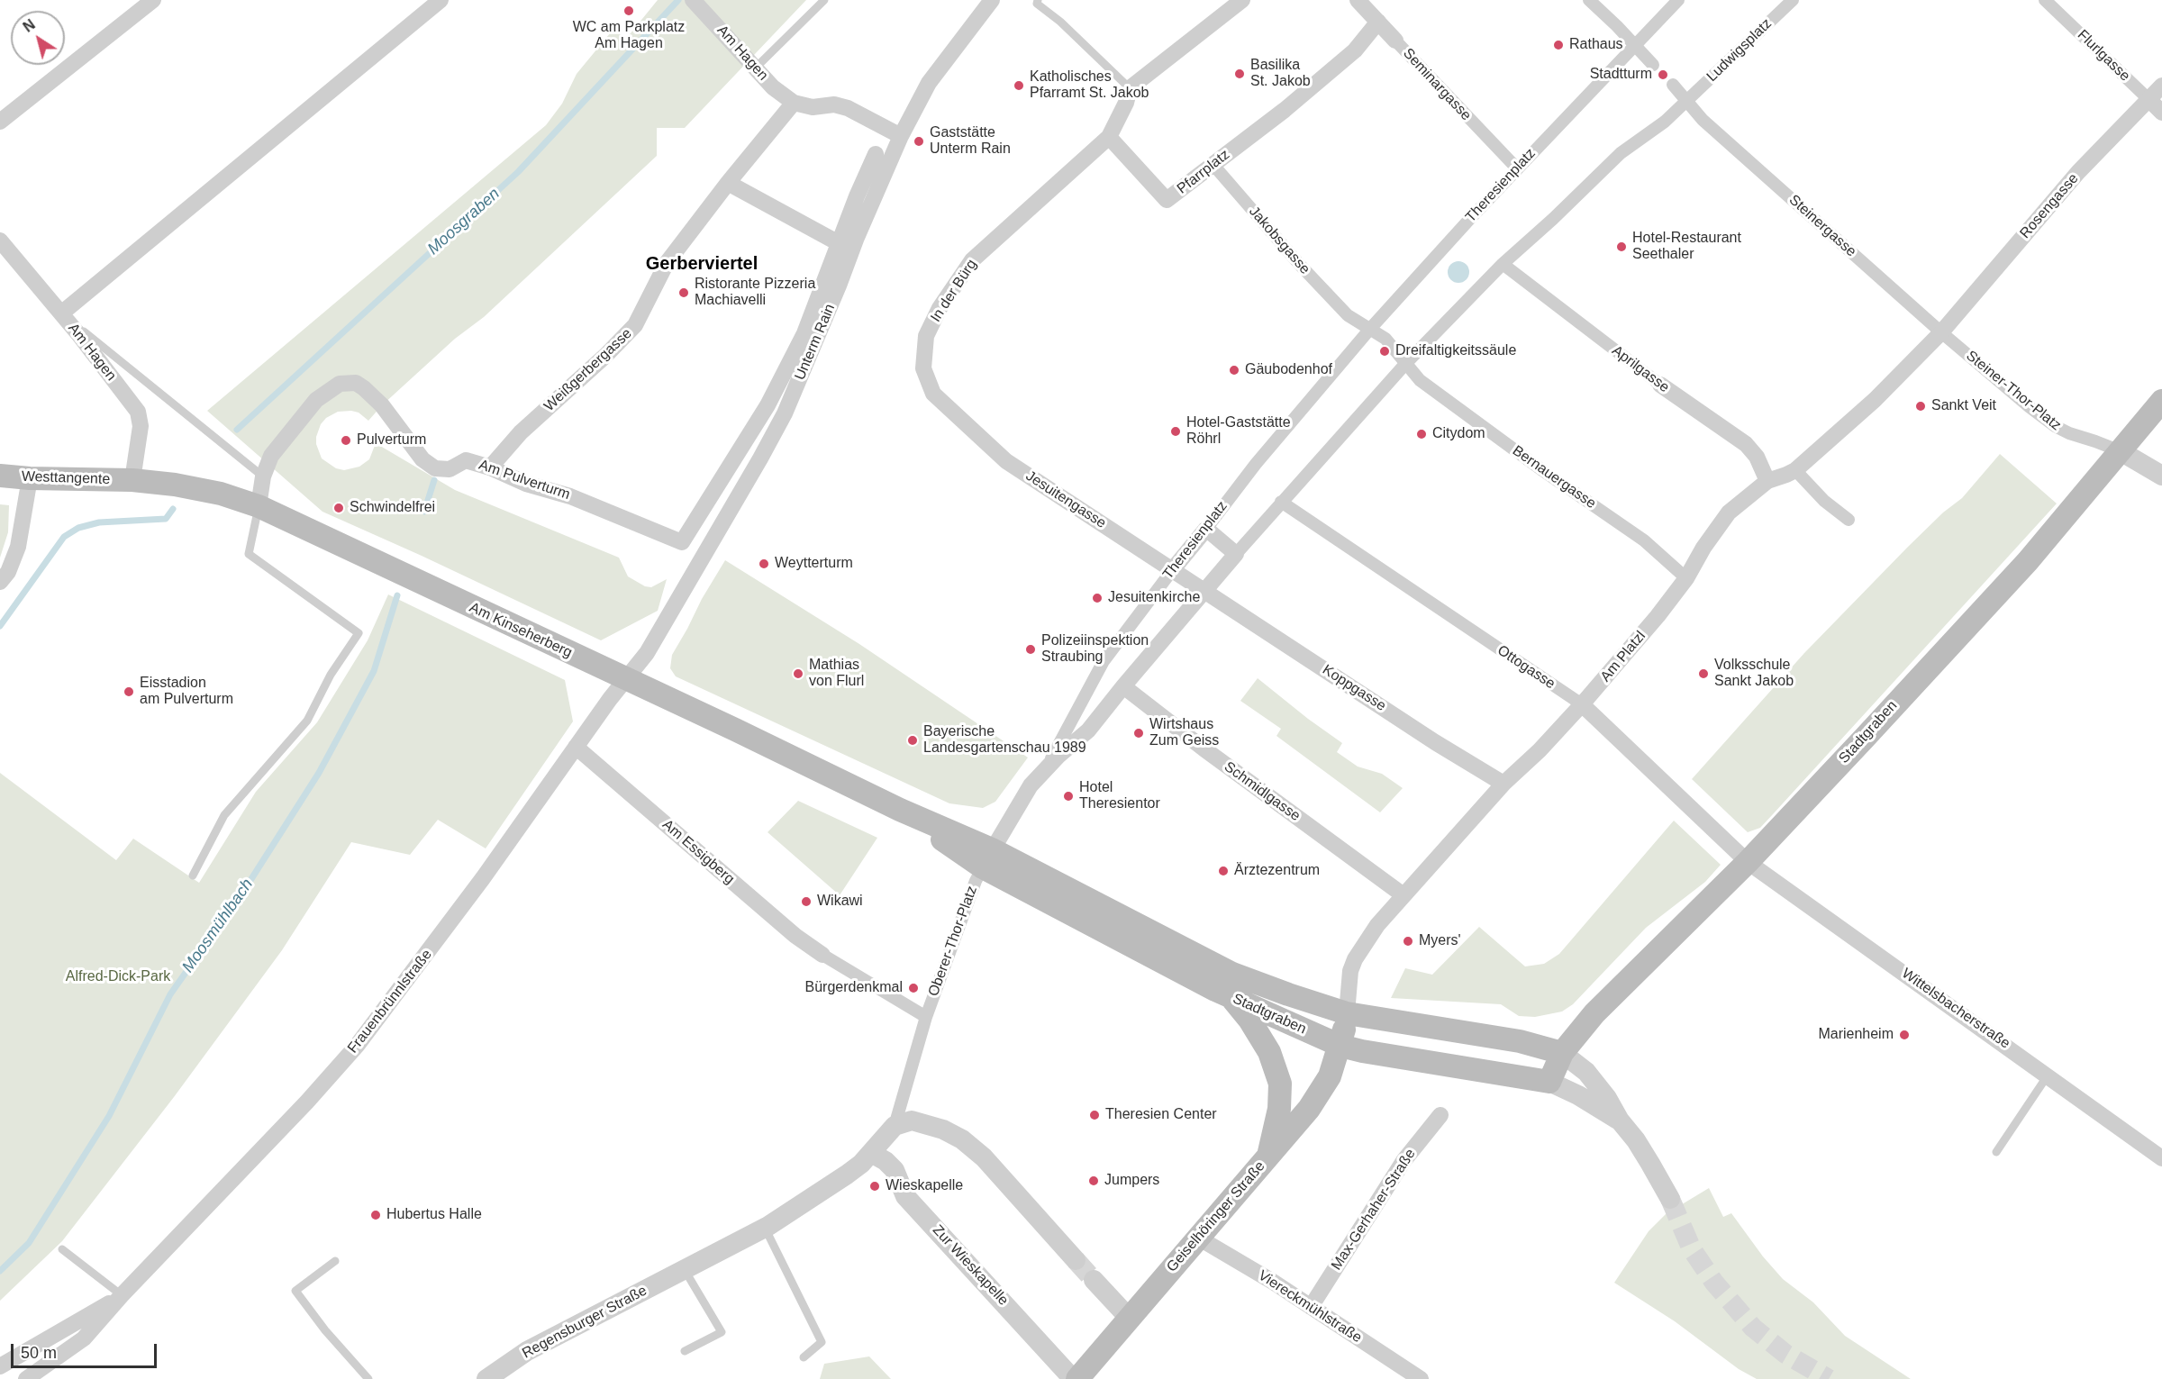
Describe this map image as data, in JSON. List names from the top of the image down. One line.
{"streets":{"main road":["Westtangente","Am Kinseherberg","Stadtgraben","Geiselhöringer Straße"],"street":["Ludwigsplatz","Am Hagen","Flurlgasse","Seminargasse","Pfarrplatz","Theresienplatz","Rosengasse","Steinergasse","Jakobsgasse","In der Bürg","Unterm Rain","Aprilgasse","Weißgerbergasse","Steiner-Thor-Platz","Bernauergasse","Am Pulverturm","Jesuitengasse","Am Platzl","Ottogasse","Koppgasse","Schmidlgasse","Am Essigberg","Oberer-Thor-Platz","Frauenbrünnlstraße","Wittelsbacherstraße","Max-Gerhaher-Straße","Zur Wieskapelle","Viereckmühlstraße","Regensburger Straße"]},"crossings":[["Ludwigsplatz","Theresienplatz"],["Ludwigsplatz","Steinergasse"],["Am Hagen","Weißgerbergasse"],["Am Hagen","Westtangente"],["Am Hagen","Am Kinseherberg"],["Flurlgasse","Rosengasse"],["Seminargasse","Pfarrplatz"],["Seminargasse","Theresienplatz"],["Pfarrplatz","Jakobsgasse"],["Pfarrplatz","In der Bürg"],["Theresienplatz","Steinergasse"],["Theresienplatz","Jakobsgasse"],["Theresienplatz","Aprilgasse"],["Theresienplatz","Bernauergasse"],["Theresienplatz","Jesuitengasse"],["Theresienplatz","Am Kinseherberg"],["Theresienplatz","Ottogasse"],["Theresienplatz","Koppgasse"],["Theresienplatz","Stadtgraben"],["Theresienplatz","Schmidlgasse"],["Theresienplatz","Oberer-Thor-Platz"],["Rosengasse","Steinergasse"],["Rosengasse","Steiner-Thor-Platz"],["Rosengasse","Am Platzl"],["Steinergasse","Steiner-Thor-Platz"],["Steinergasse","Am Platzl"],["In der Bürg","Jesuitengasse"],["Unterm Rain","Am Kinseherberg"],["Unterm Rain","Frauenbrünnlstraße"],["Aprilgasse","Am Platzl"],["Weißgerbergasse","Am Pulverturm"],["Steiner-Thor-Platz","Am Platzl"],["Steiner-Thor-Platz","Stadtgraben"],["Bernauergasse","Am Platzl"],["Westtangente","Am Kinseherberg"],["Jesuitengasse","Koppgasse"],["Am Kinseherberg","Stadtgraben"],["Am Kinseherberg","Oberer-Thor-Platz"],["Am Kinseherberg","Frauenbrünnlstraße"],["Am Platzl","Ottogasse"],["Am Platzl","Koppgasse"],["Am Platzl","Stadtgraben"],["Am Platzl","Schmidlgasse"],["Am Platzl","Geiselhöringer Straße"],["Ottogasse","Stadtgraben"],["Ottogasse","Wittelsbacherstraße"],["Stadtgraben","Oberer-Thor-Platz"],["Stadtgraben","Wittelsbacherstraße"],["Stadtgraben","Geiselhöringer Straße"],["Am Essigberg","Oberer-Thor-Platz"],["Am Essigberg","Frauenbrünnlstraße"],["Oberer-Thor-Platz","Regensburger Straße"],["Max-Gerhaher-Straße","Viereckmühlstraße"],["Geiselhöringer Straße","Viereckmühlstraße"],["Zur Wieskapelle","Regensburger Straße"]],"districts":["Gerberviertel"],"water":["Moosgraben","Moosmühlbach"],"parks":["Alfred-Dick-Park"],"places":["WC am Parkplatz Am Hagen","Rathaus","Basilika St. Jakob","Stadtturm","Katholisches Pfarramt St. Jakob","Gaststätte Unterm Rain","Hotel-Restaurant Seethaler","Ristorante Pizzeria Machiavelli","Dreifaltigkeitssäule","Gäubodenhof","Sankt Veit","Hotel-Gaststätte Röhrl","Citydom","Pulverturm","Schwindelfrei","Weytterturm","Jesuitenkirche","Polizeiinspektion Straubing","Mathias von Flurl","Volksschule Sankt Jakob","Eisstadion am Pulverturm","Wirtshaus Zum Geiss","Bayerische Landesgartenschau 1989","Hotel Theresientor","Ärztezentrum","Wikawi","Myers'","Bürgerdenkmal","Marienheim","Theresien Center","Jumpers","Wieskapelle","Hubertus Halle"],"scale_bar":"50 m","north":"top left"}
